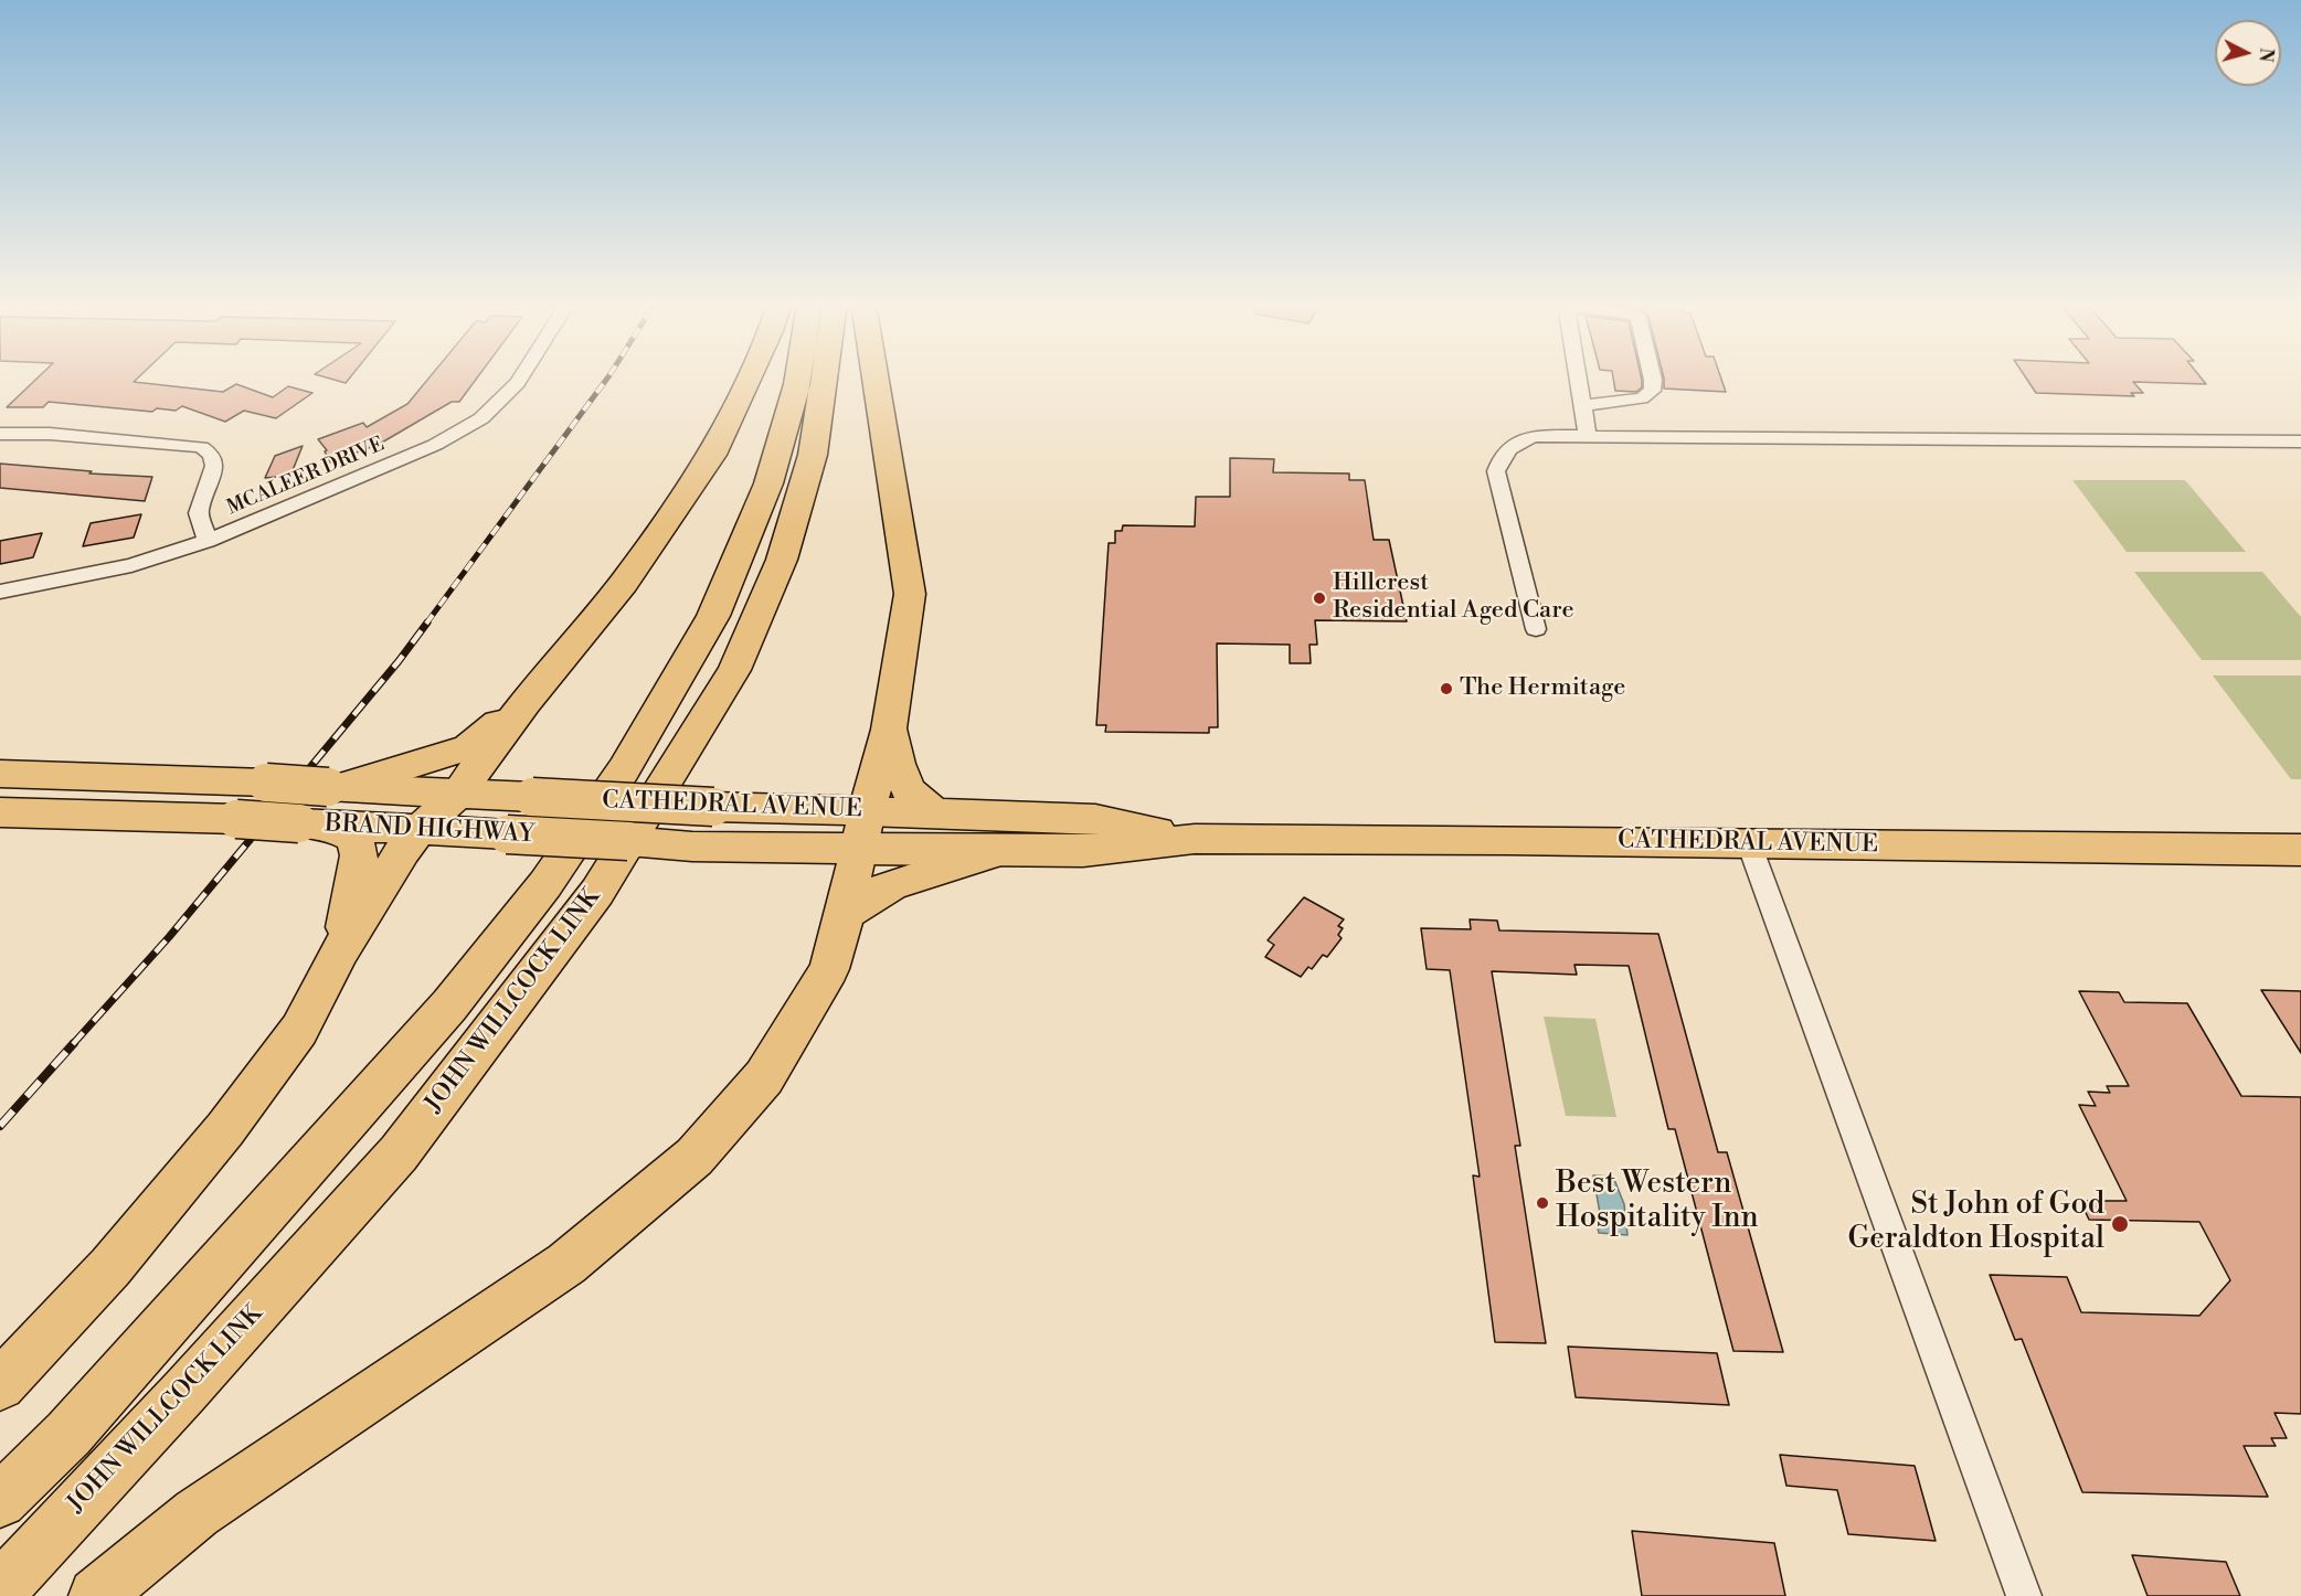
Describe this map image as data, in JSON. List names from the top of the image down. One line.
{"streets":{"main road":["CATHEDRAL AVENUE","BRAND HIGHWAY","JOHN WILLCOCK LINK"],"street":["MCALEER DRIVE"]},"crossings":[["CATHEDRAL AVENUE","BRAND HIGHWAY"]],"places":["Hillcrest Residential Aged Care","The Hermitage","Best Western Hospitality Inn","St John of God Geraldton Hospital"],"north":"right"}
